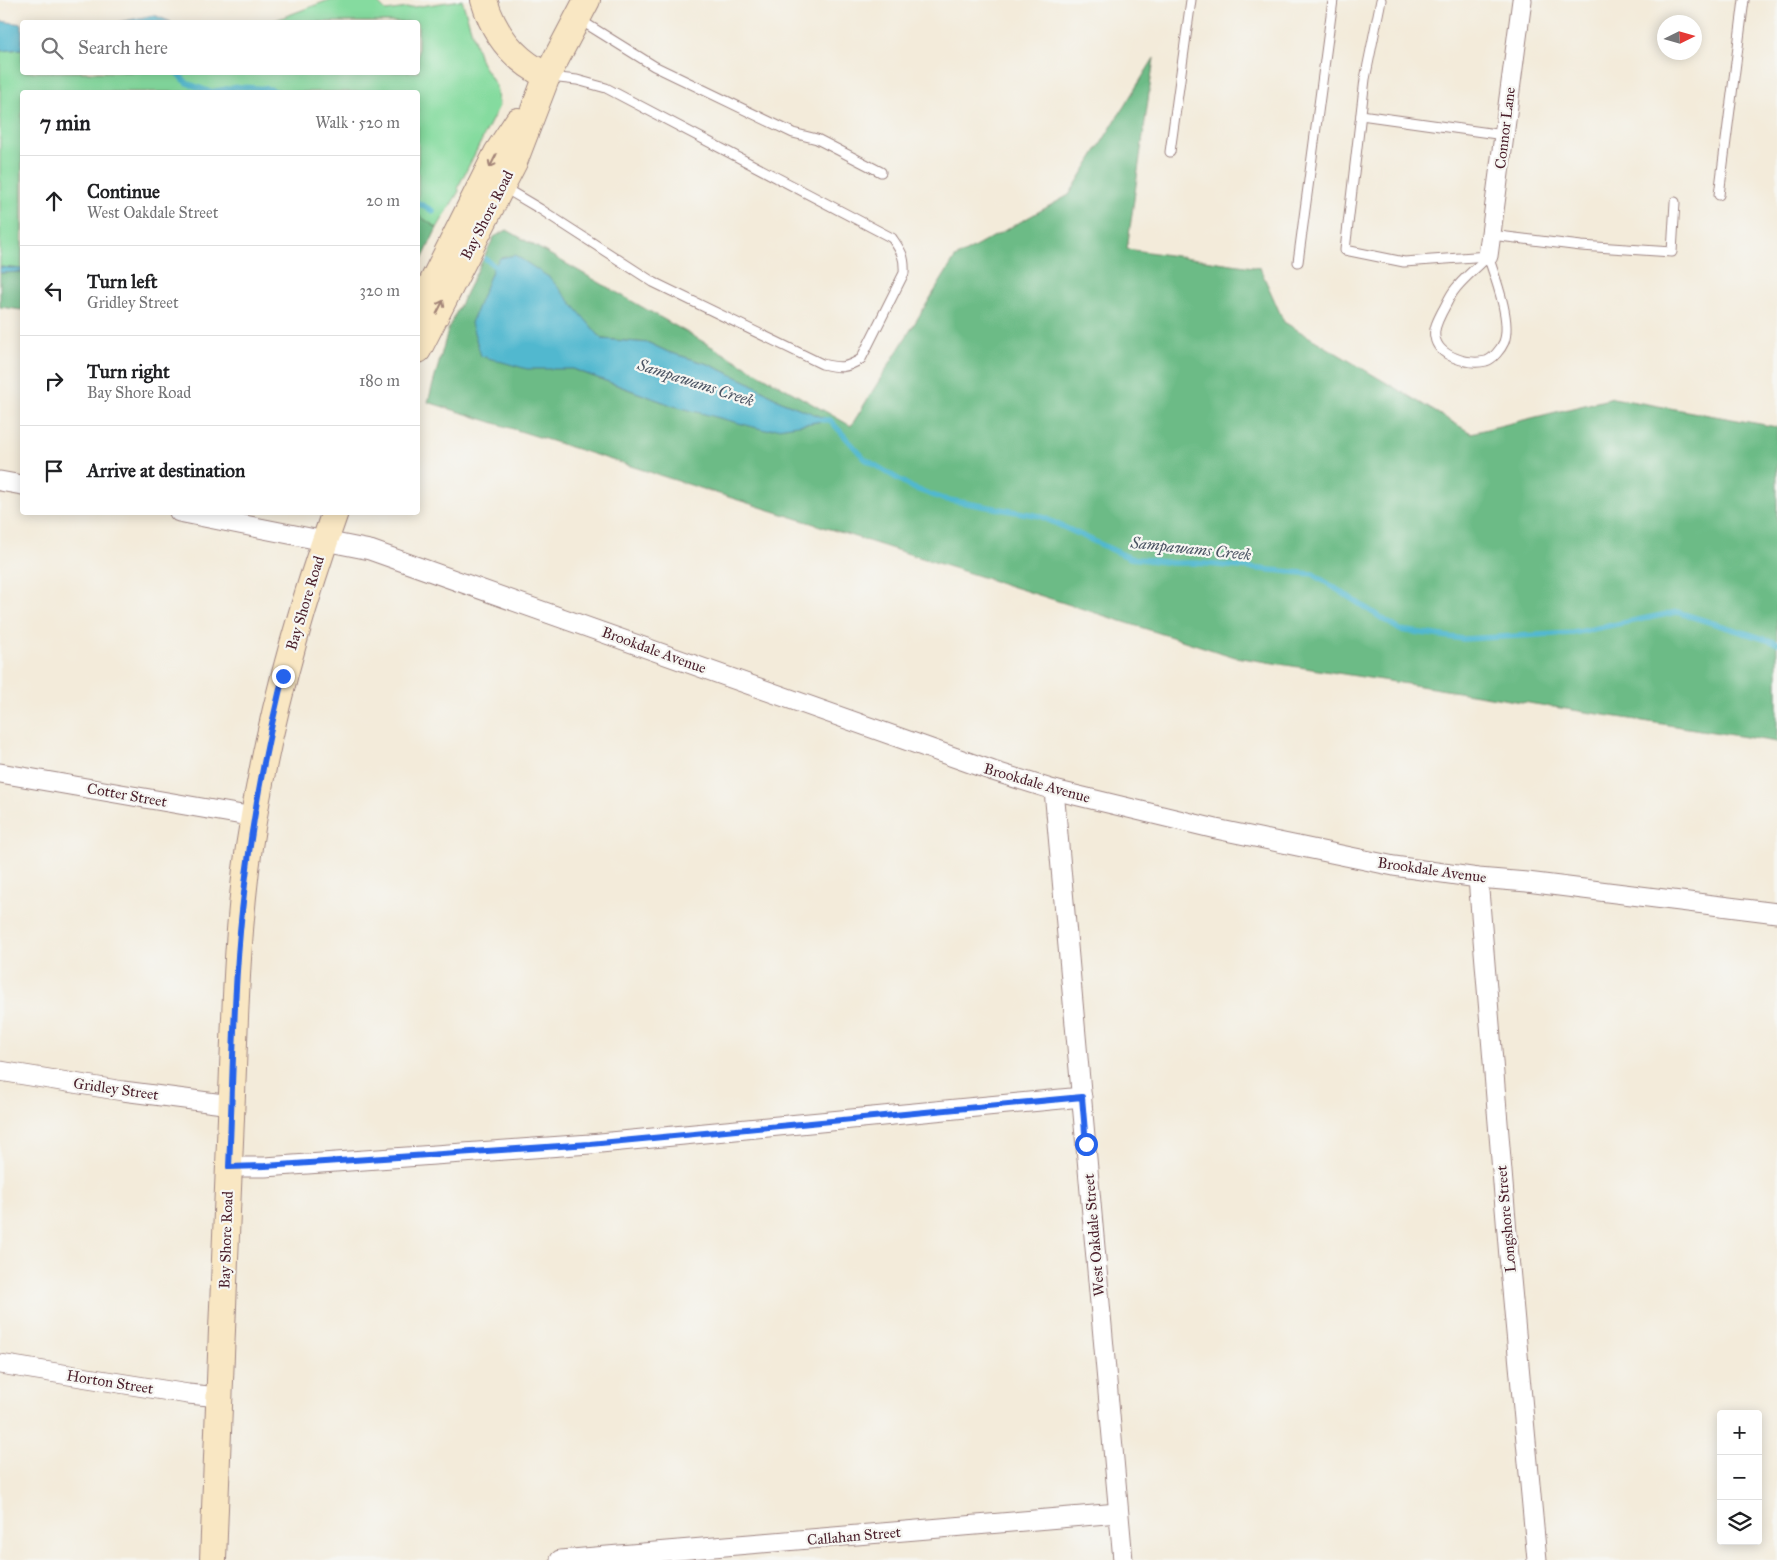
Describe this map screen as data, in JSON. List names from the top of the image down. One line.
{"streets":{"main road":["Bay Shore Road"],"street":["Connor Lane","Brookdale Avenue","Cotter Street","Gridley Street","Longshore Street","West Oakdale Street","Horton Street","Callahan Street"]},"crossings":[["Bay Shore Road","Brookdale Avenue"],["Bay Shore Road","Cotter Street"],["Bay Shore Road","Gridley Street"],["Bay Shore Road","Horton Street"],["Brookdale Avenue","Longshore Street"],["Brookdale Avenue","West Oakdale Street"],["West Oakdale Street","Callahan Street"]],"water":["Sampawams Creek"],"north":"right","page":{"search":"Search here","heading":["7 min","Walk · 520 m"],"list":[["Continue","West Oakdale Street","20 m"],["Turn left","Gridley Street","320 m"],["Turn right","Bay Shore Road","180 m"],"Arrive at destination"],"map_buttons":["+","−"]}}
